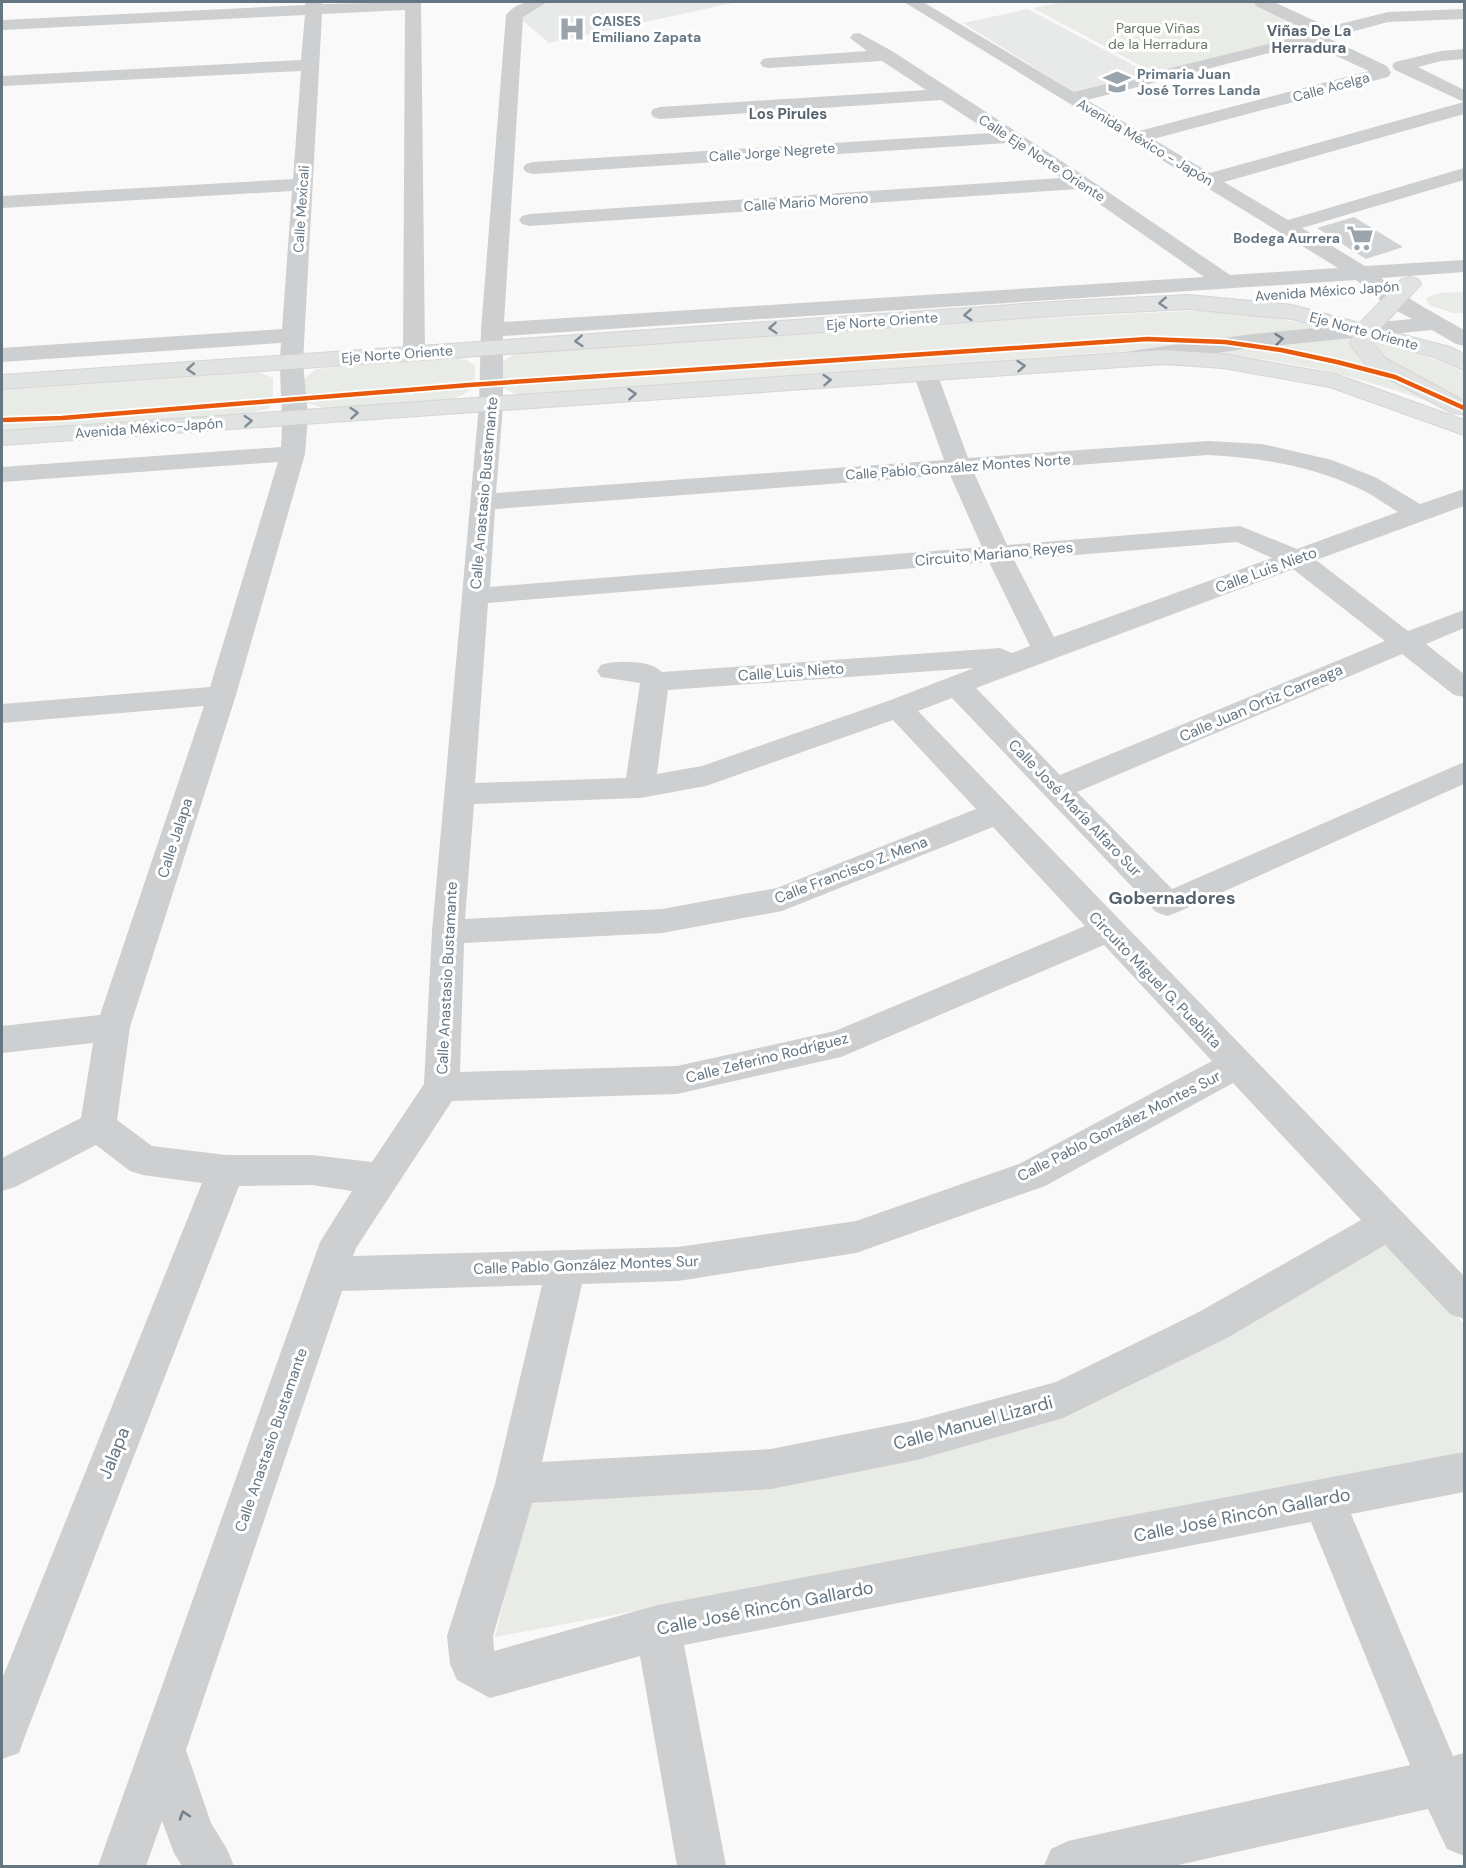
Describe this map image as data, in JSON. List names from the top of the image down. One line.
{"streets":{"main road":["Eje Norte Oriente","Avenida México-Japón"],"street":["Calle Acelga","Avenida México - Japón","Calle Jorge Negrete","Calle Eje Norte Oriente","Calle Mario Moreno","Calle Mexicali","Avenida México Japón","Calle Pablo González Montes Norte","Calle Anastasio Bustamante","Circuito Mariano Reyes","Calle Luis Nieto","Calle Juan Ortiz Carreaga","Calle José María Alfaro Sur","Calle Jalapa","Calle Francisco Z. Mena","Circuito Miguel G. Pueblita","Calle Zeferino Rodríguez","Calle Pablo González Montes Sur","Calle Manuel Lizardi","Jalapa","Calle José Rincón Gallardo"]},"crossings":[["Calle Acelga","Avenida México - Japón"],["Avenida México - Japón","Avenida México Japón"],["Avenida México - Japón","Eje Norte Oriente"],["Calle Jorge Negrete","Calle Eje Norte Oriente"],["Calle Eje Norte Oriente","Calle Mario Moreno"],["Calle Eje Norte Oriente","Eje Norte Oriente"],["Calle Mexicali","Eje Norte Oriente"],["Calle Mexicali","Avenida México-Japón"],["Calle Mexicali","Calle Jalapa"],["Avenida México Japón","Eje Norte Oriente"],["Eje Norte Oriente","Calle Anastasio Bustamante"],["Avenida México-Japón","Calle Jalapa"],["Calle Pablo González Montes Norte","Calle Anastasio Bustamante"],["Calle Pablo González Montes Norte","Calle Luis Nieto"],["Calle Anastasio Bustamante","Circuito Mariano Reyes"],["Calle Anastasio Bustamante","Calle Luis Nieto"],["Calle Anastasio Bustamante","Calle Francisco Z. Mena"],["Calle Anastasio Bustamante","Calle Zeferino Rodríguez"],["Calle Anastasio Bustamante","Calle Pablo González Montes Sur"],["Circuito Mariano Reyes","Calle Luis Nieto"],["Circuito Mariano Reyes","Calle Juan Ortiz Carreaga"],["Calle Luis Nieto","Calle José María Alfaro Sur"],["Calle Luis Nieto","Circuito Miguel G. Pueblita"],["Calle Juan Ortiz Carreaga","Calle José María Alfaro Sur"],["Calle Francisco Z. Mena","Circuito Miguel G. Pueblita"],["Circuito Miguel G. Pueblita","Calle Zeferino Rodríguez"],["Circuito Miguel G. Pueblita","Calle Pablo González Montes Sur"],["Circuito Miguel G. Pueblita","Calle Manuel Lizardi"],["Calle Pablo González Montes Sur","Calle José Rincón Gallardo"],["Calle Manuel Lizardi","Calle José Rincón Gallardo"]],"districts":["Viñas De La Herradura","Los Pirules","Gobernadores"],"parks":["Parque Viñas de la Herradura"],"places":{"hospital":["CAISES Emiliano Zapata"],"school or university":["Primaria Juan José Torres Landa"],"supermarket":["Bodega Aurrera"]}}
